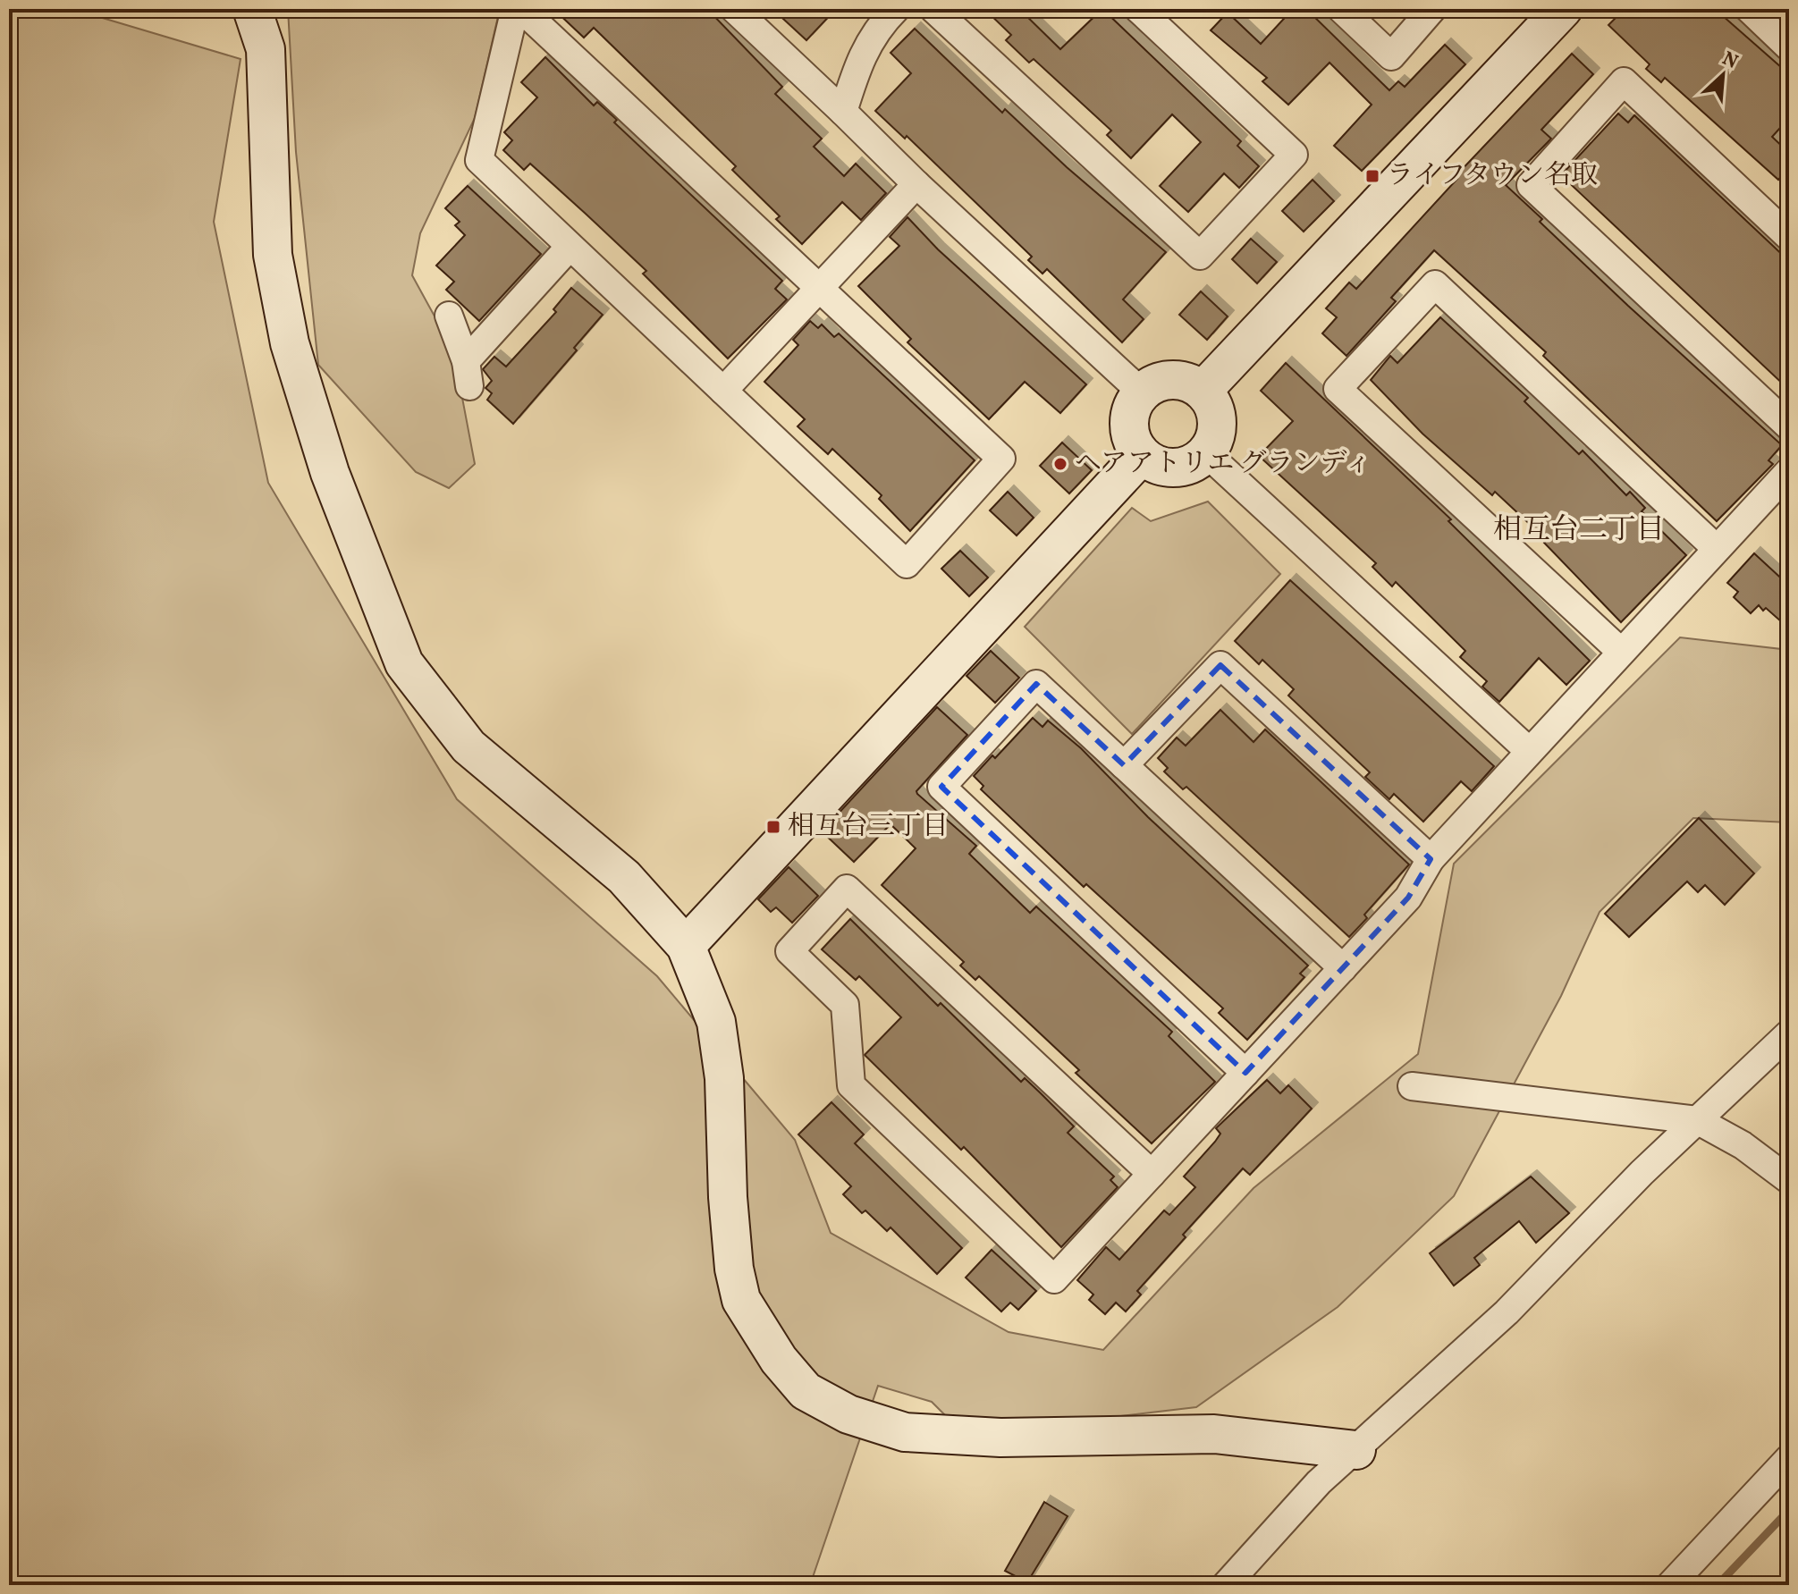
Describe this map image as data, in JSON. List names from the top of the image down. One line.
{"districts":["相互台二丁目"],"places":{"transit":["ライフタウン名取","相互台三丁目"],"other":["ヘアアトリエ グランディ"]},"north":"top right"}
